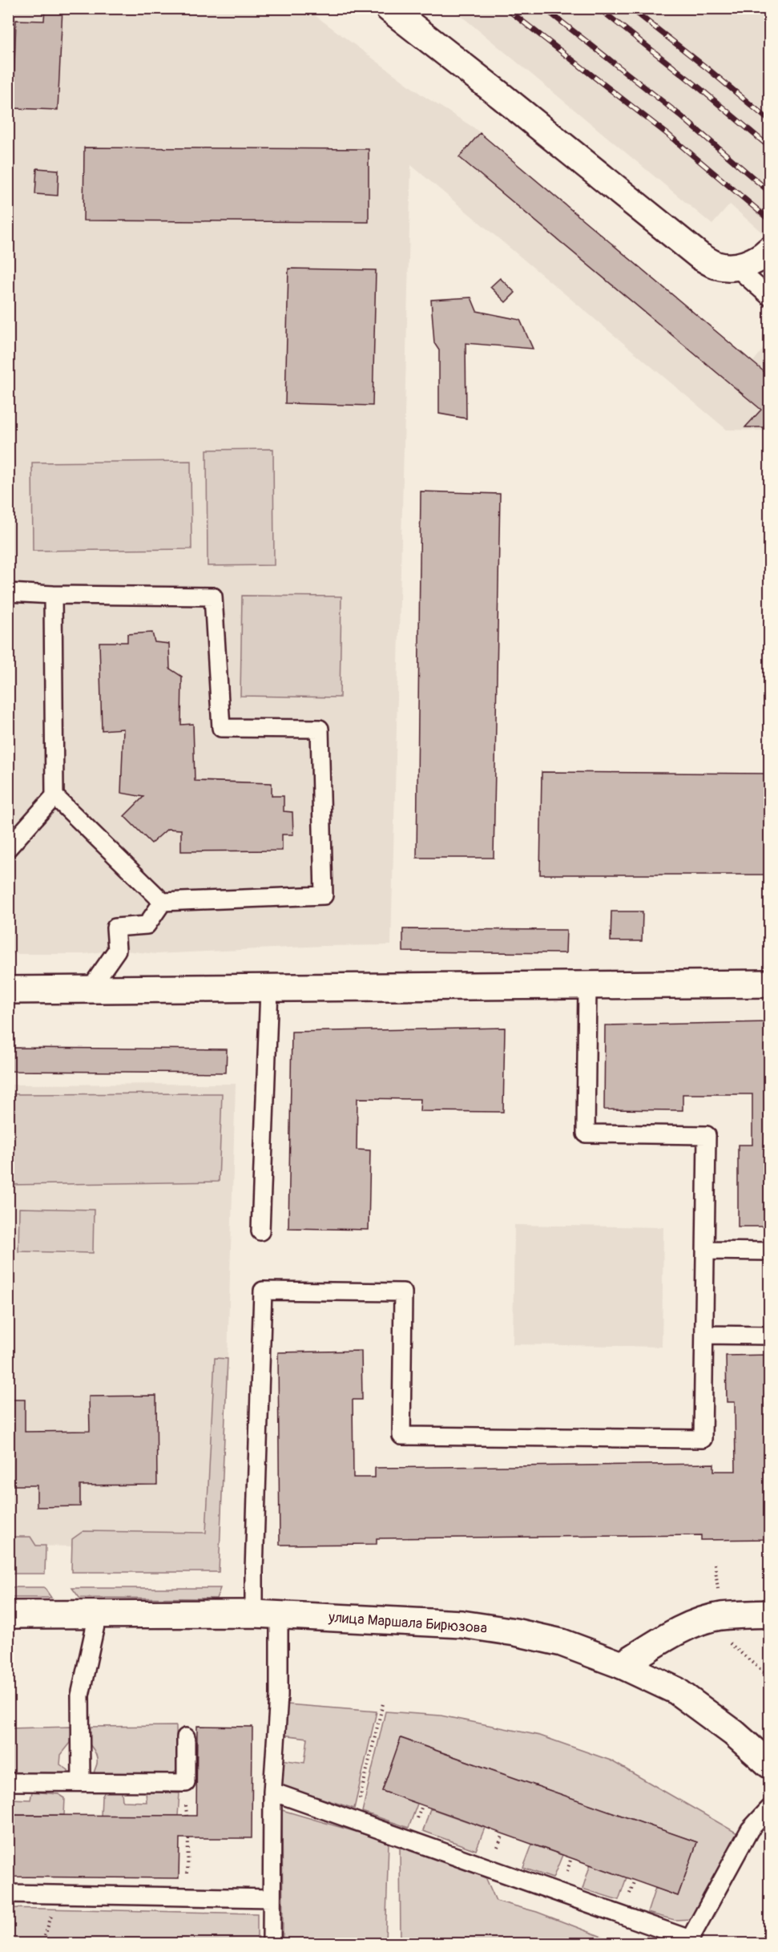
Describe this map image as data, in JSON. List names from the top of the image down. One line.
{"streets":{"street":["улица Маршала Бирюзова"]}}
